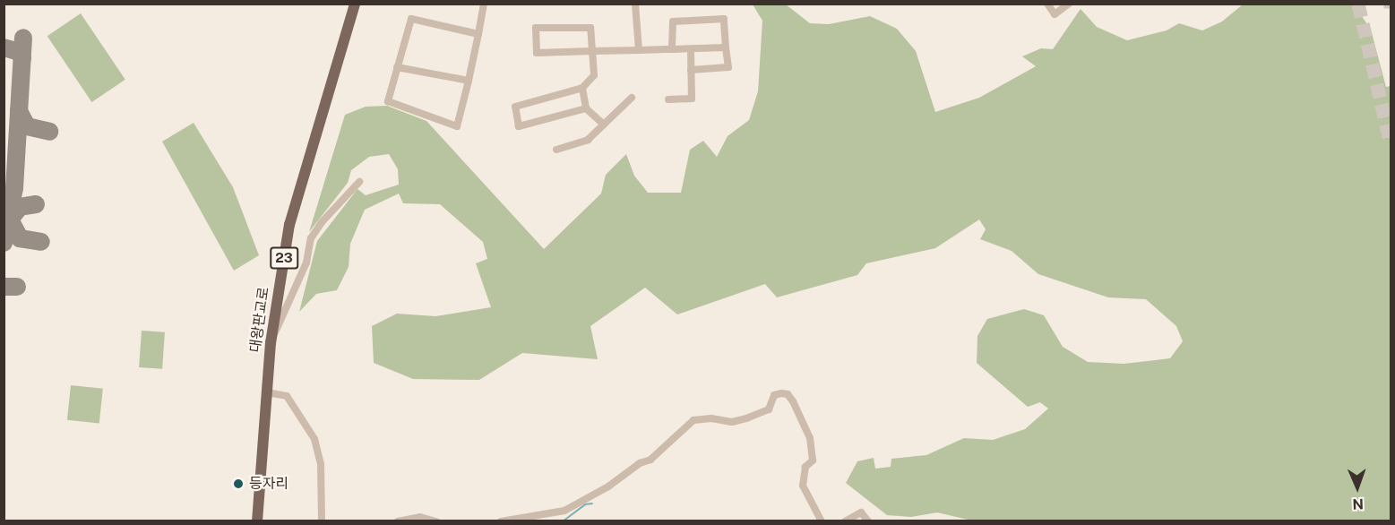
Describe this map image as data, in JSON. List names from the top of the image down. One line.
{"streets":{"main road":["23","대왕판교로"]},"places":["등자리"],"north":"bottom"}
